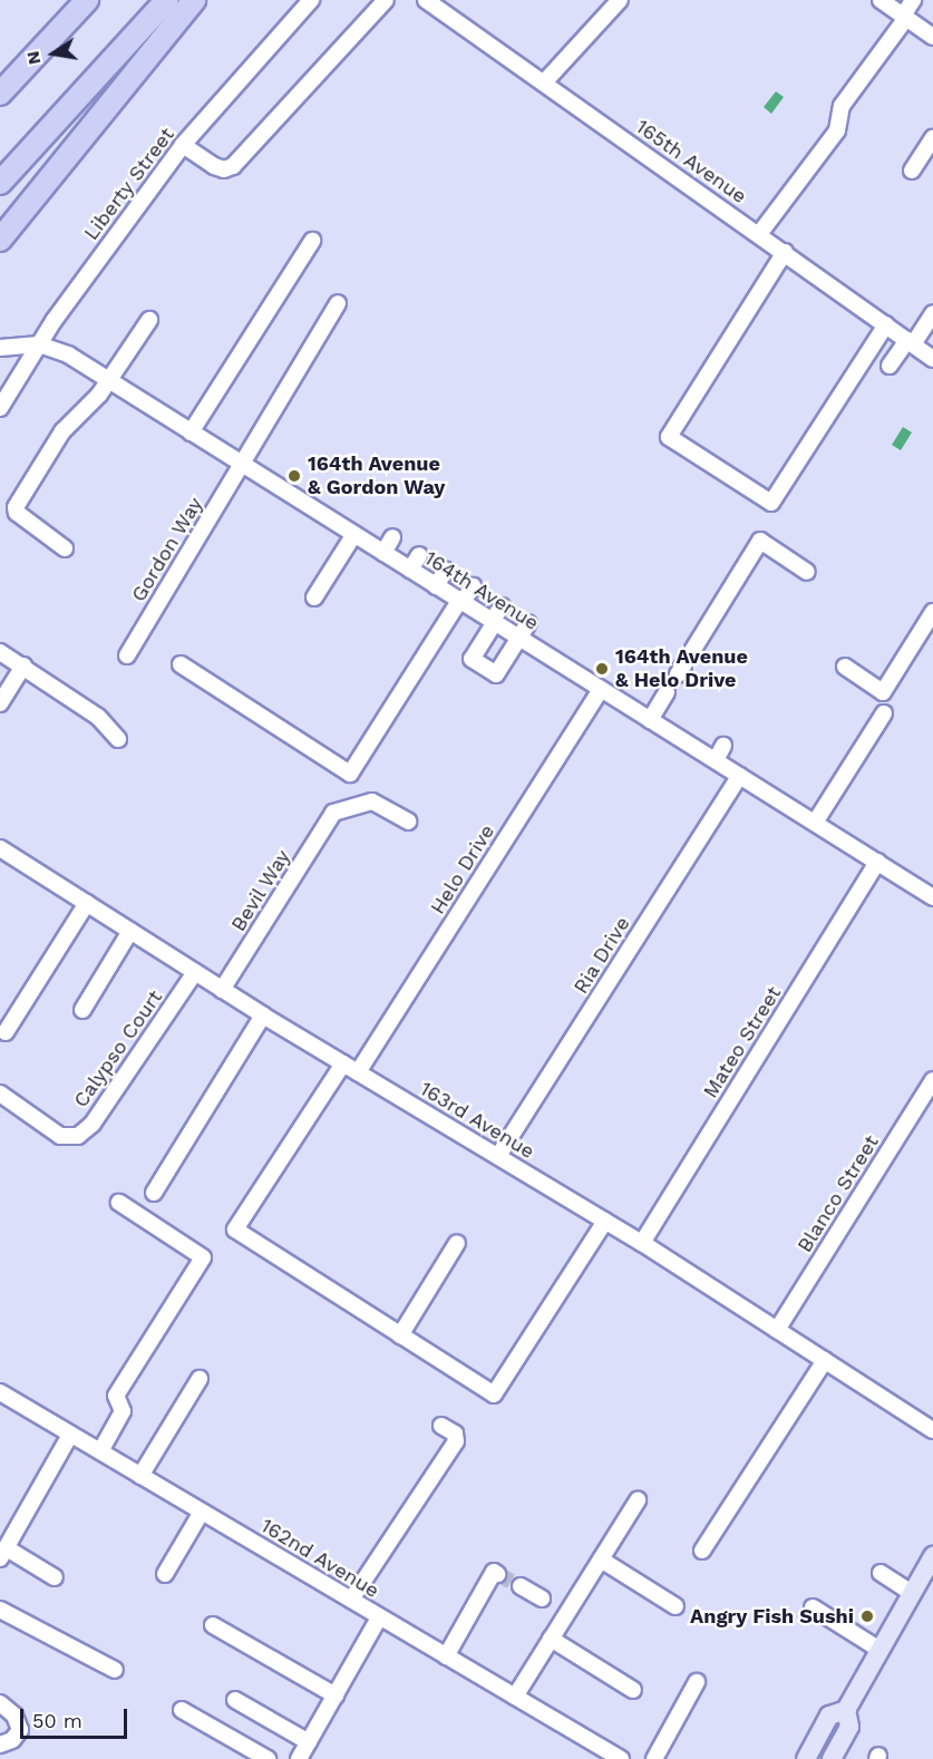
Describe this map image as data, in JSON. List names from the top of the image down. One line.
{"streets":{"street":["165th Avenue","Liberty Street","Gordon Way","164th Avenue","Helo Drive","Bevil Way","Ria Drive","Mateo Street","Calypso Court","163rd Avenue","Blanco Street","162nd Avenue"]},"crossings":[["Liberty Street","164th Avenue"],["Gordon Way","164th Avenue"],["164th Avenue","Helo Drive"],["164th Avenue","Ria Drive"],["164th Avenue","Mateo Street"],["Helo Drive","163rd Avenue"],["Bevil Way","163rd Avenue"],["Ria Drive","163rd Avenue"],["Mateo Street","163rd Avenue"],["Calypso Court","163rd Avenue"],["163rd Avenue","Blanco Street"]],"places":["164th Avenue & Gordon Way","164th Avenue & Helo Drive","Angry Fish Sushi"],"scale_bar":"50 m","north":"left"}
